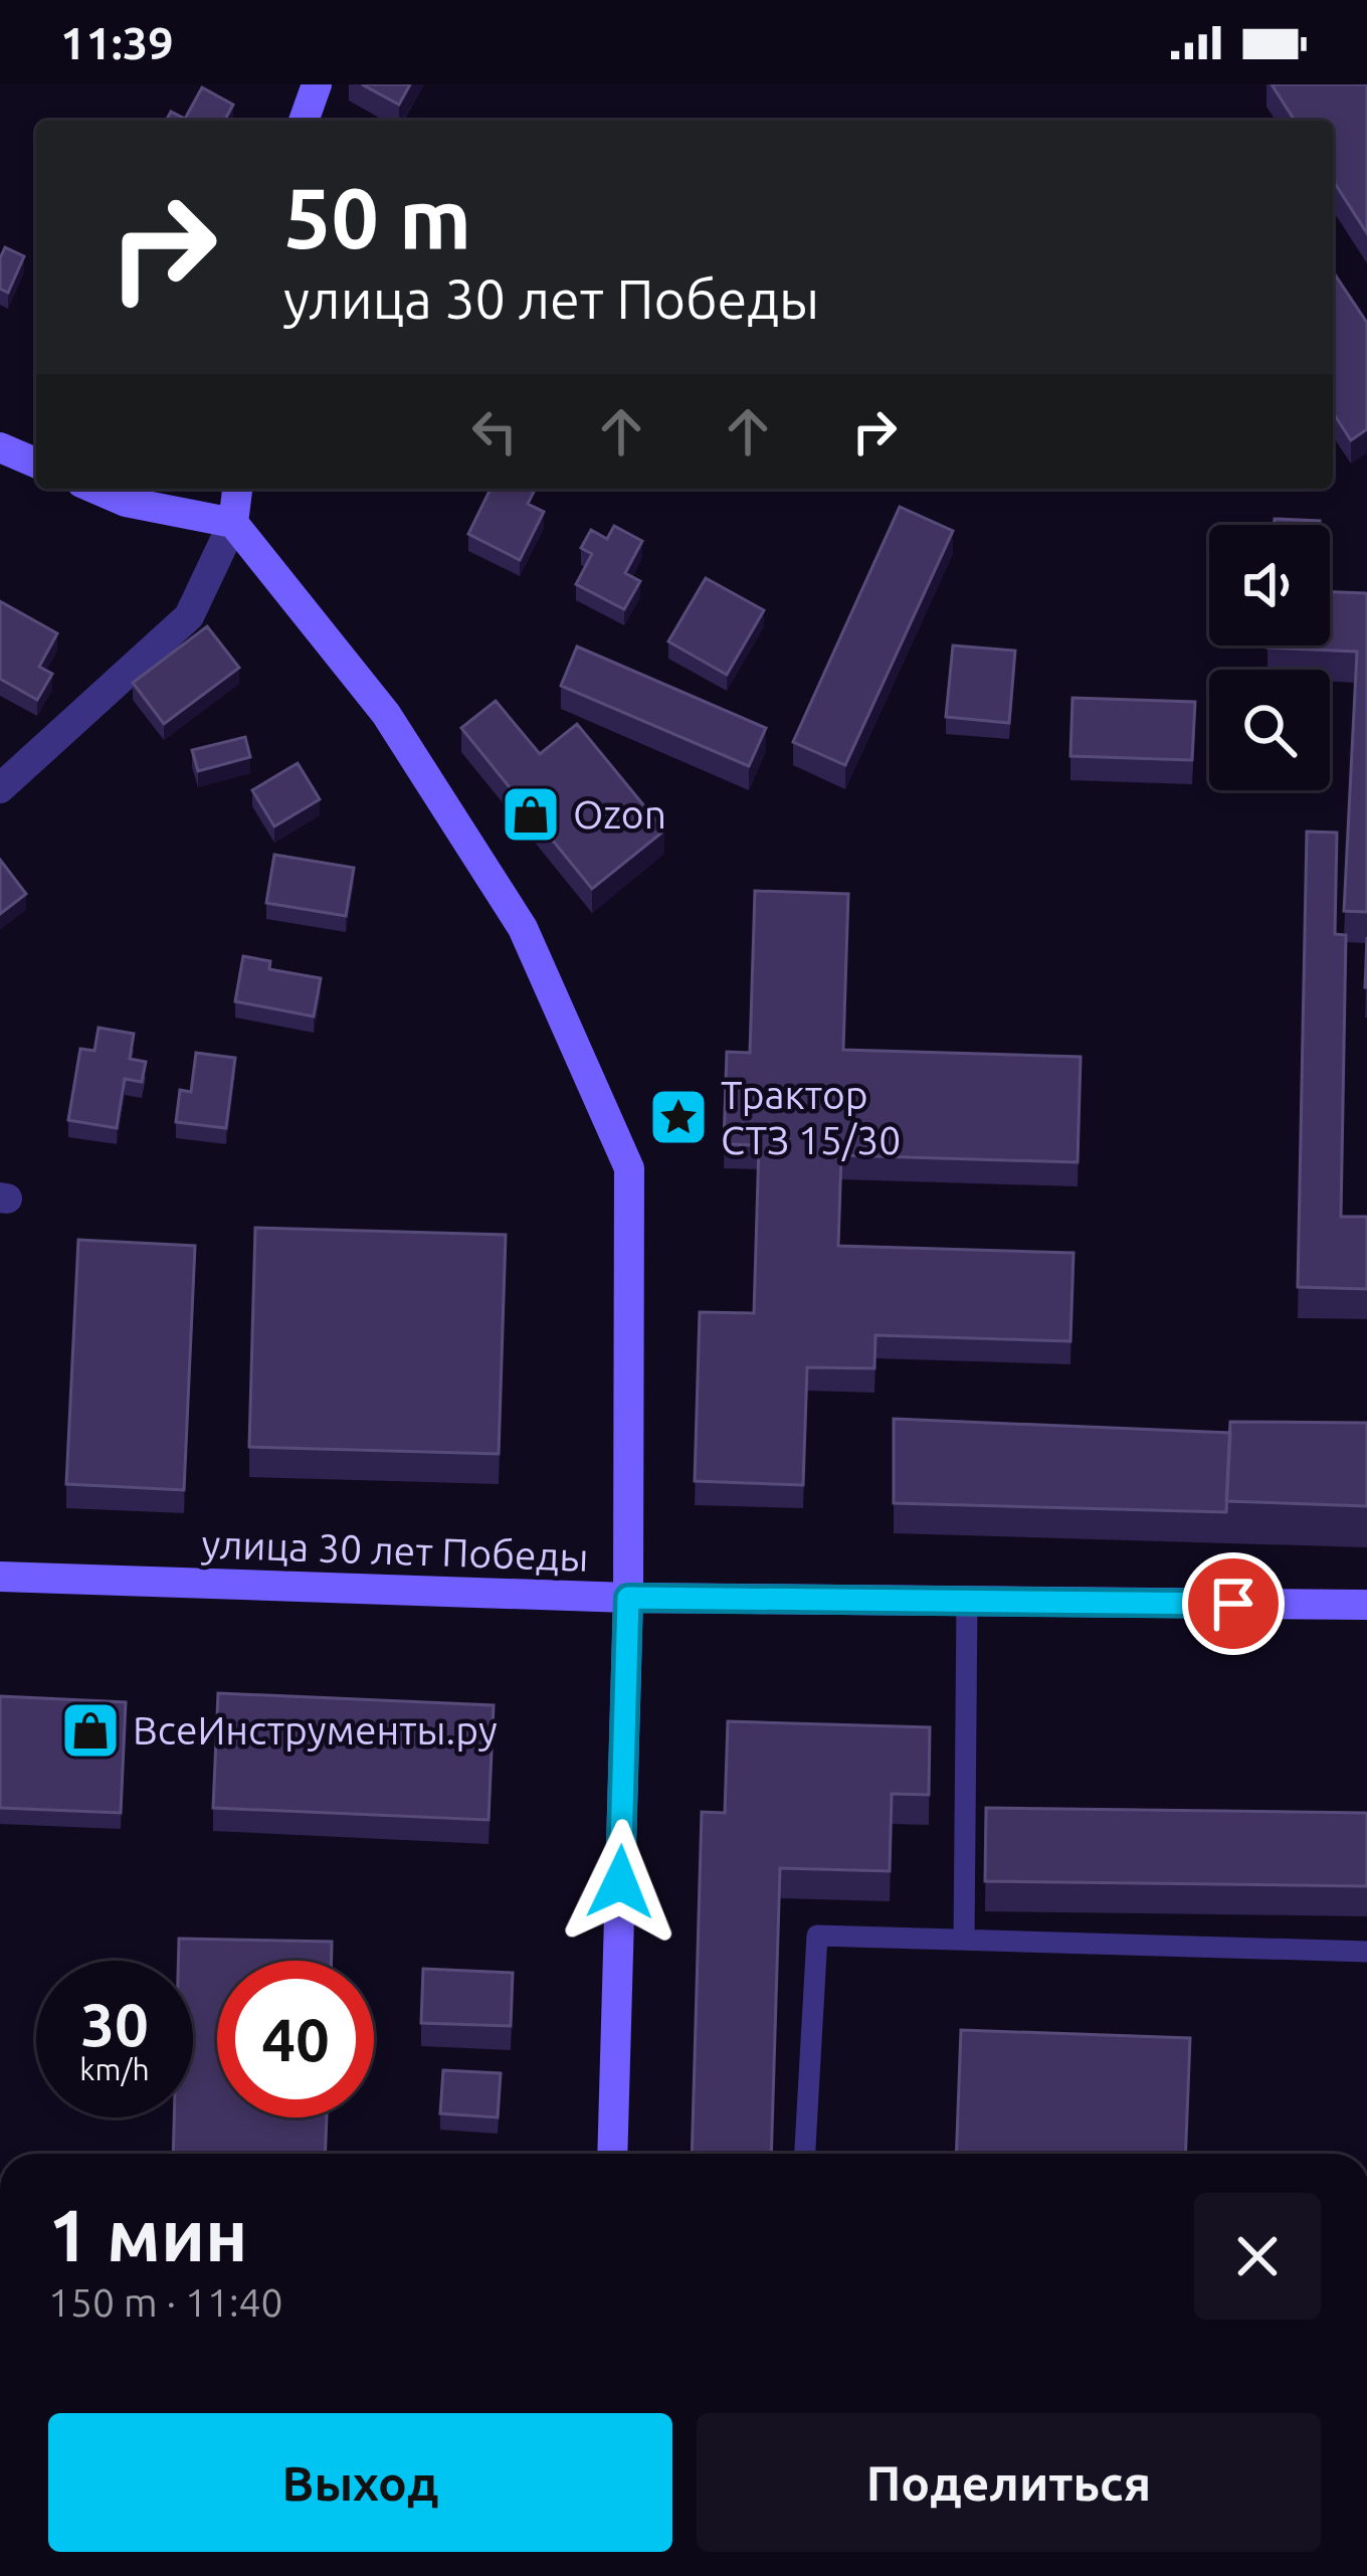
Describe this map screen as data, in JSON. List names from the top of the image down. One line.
{"streets":{"street":["улица 30 лет Победы"]},"places":{"shop":["Ozon","ВсеИнструменты.ру"],"place":["Трактор СТЗ 15/30"]},"page":{"status":"11:39","turn":["50 m","улица 30 лет Победы"],"speed":"30 km/h","limit":"40","heading":["1 мин","150 m · 11:40"],"buttons":["Выход","Поделиться"]}}
